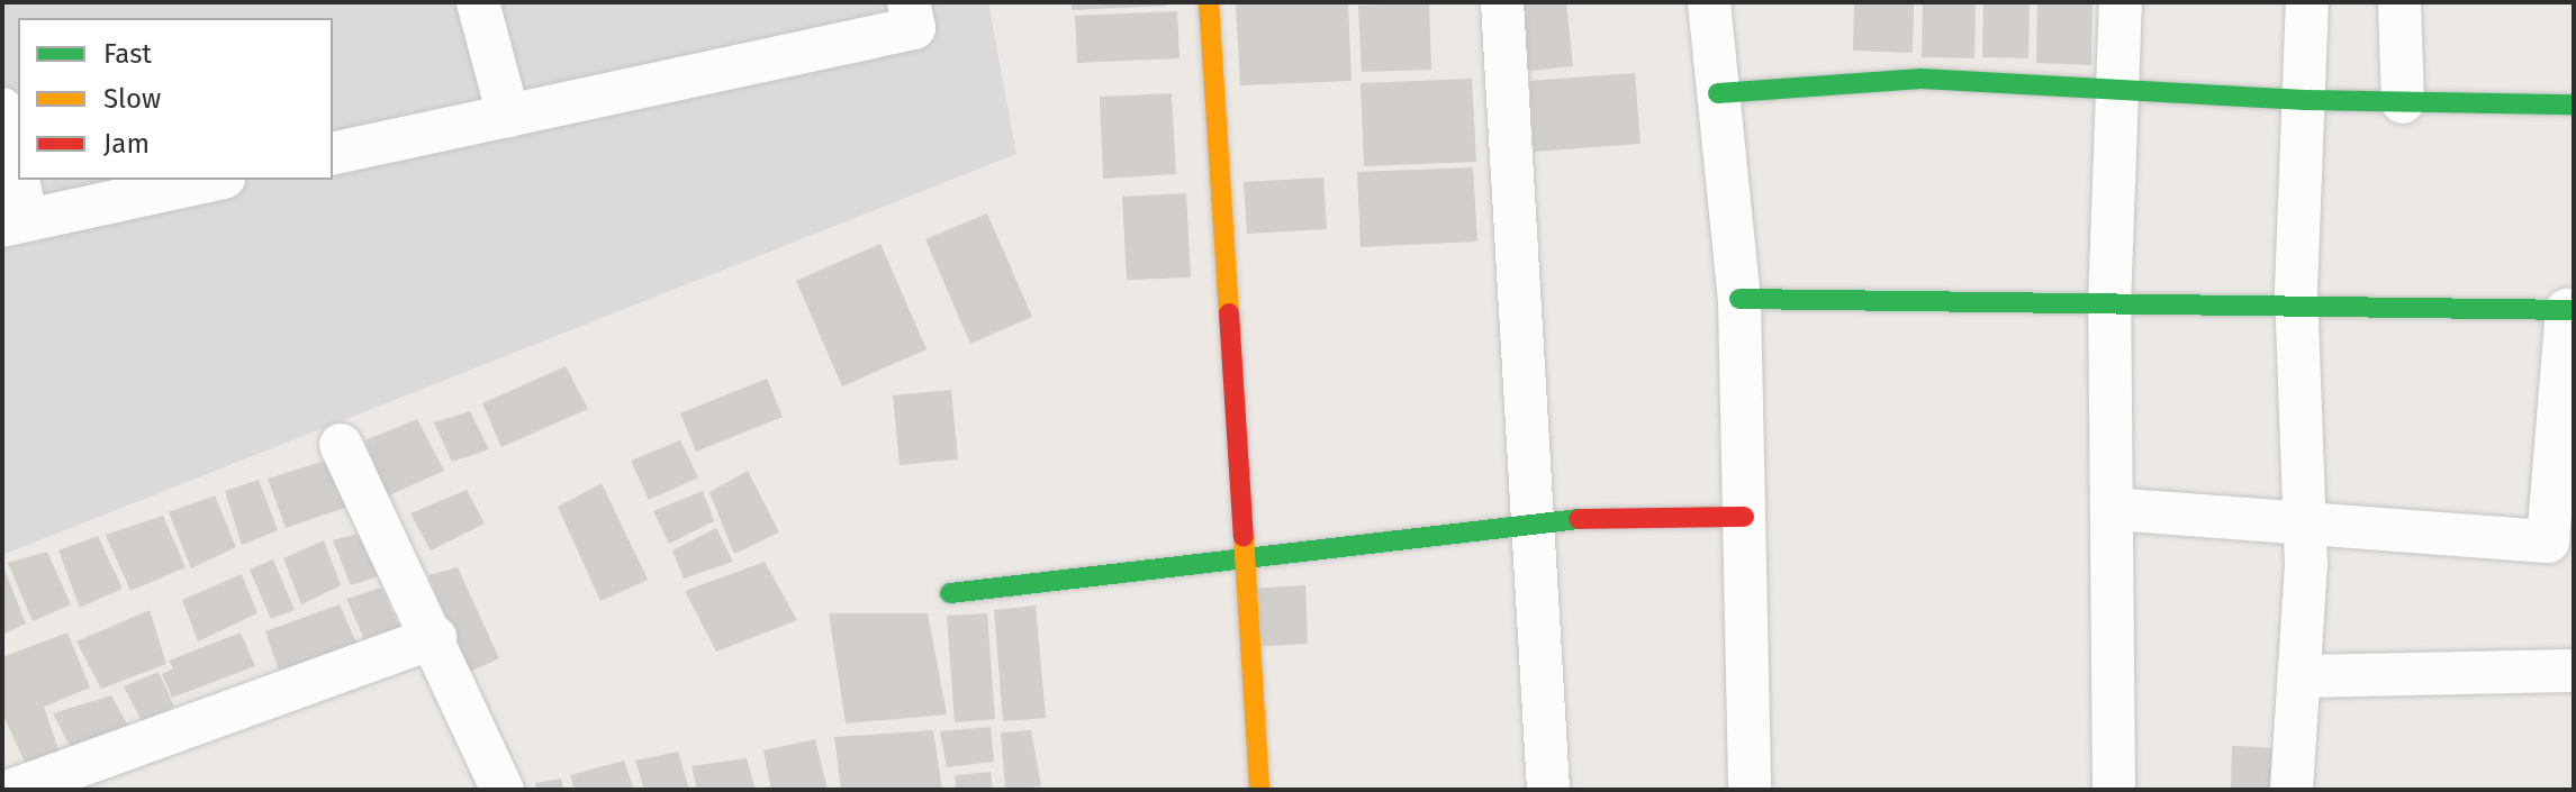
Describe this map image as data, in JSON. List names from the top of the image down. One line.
{"legend":["Fast","Slow","Jam"]}
